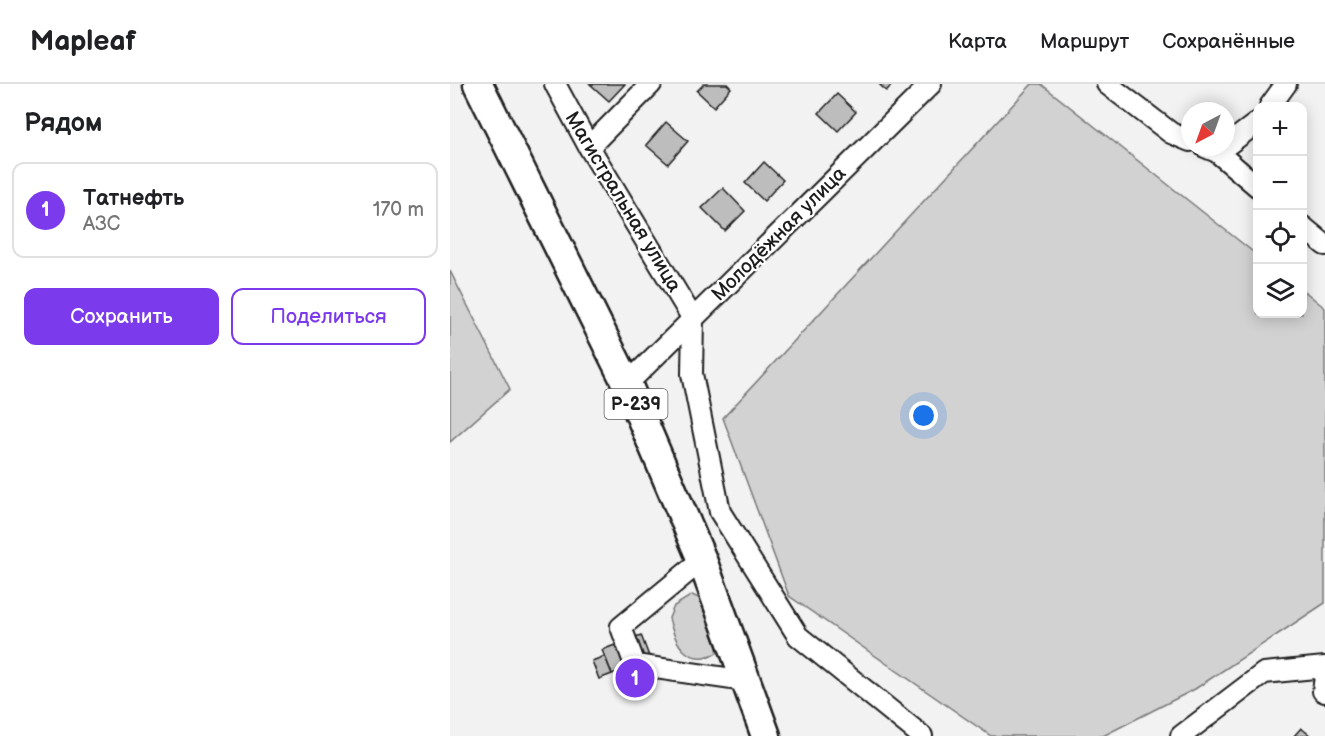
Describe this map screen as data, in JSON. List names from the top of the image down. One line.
{"streets":{"highway":["Р-239"],"street":["Магистральная улица","Молодёжная улица"]},"crossings":[["Магистральная улица","Молодёжная улица"],["Молодёжная улица","Р-239"]],"north":"bottom left","page":{"header":"Mapleaf","nav":["Карта","Маршрут","Сохранённые"],"heading":"Рядом","map_buttons":["+","−"],"list":[{"mark":"1","name":"Татнефть","note":"АЗС","value":"170 m"}],"buttons":["Сохранить","Поделиться"],"pins":"1"}}
